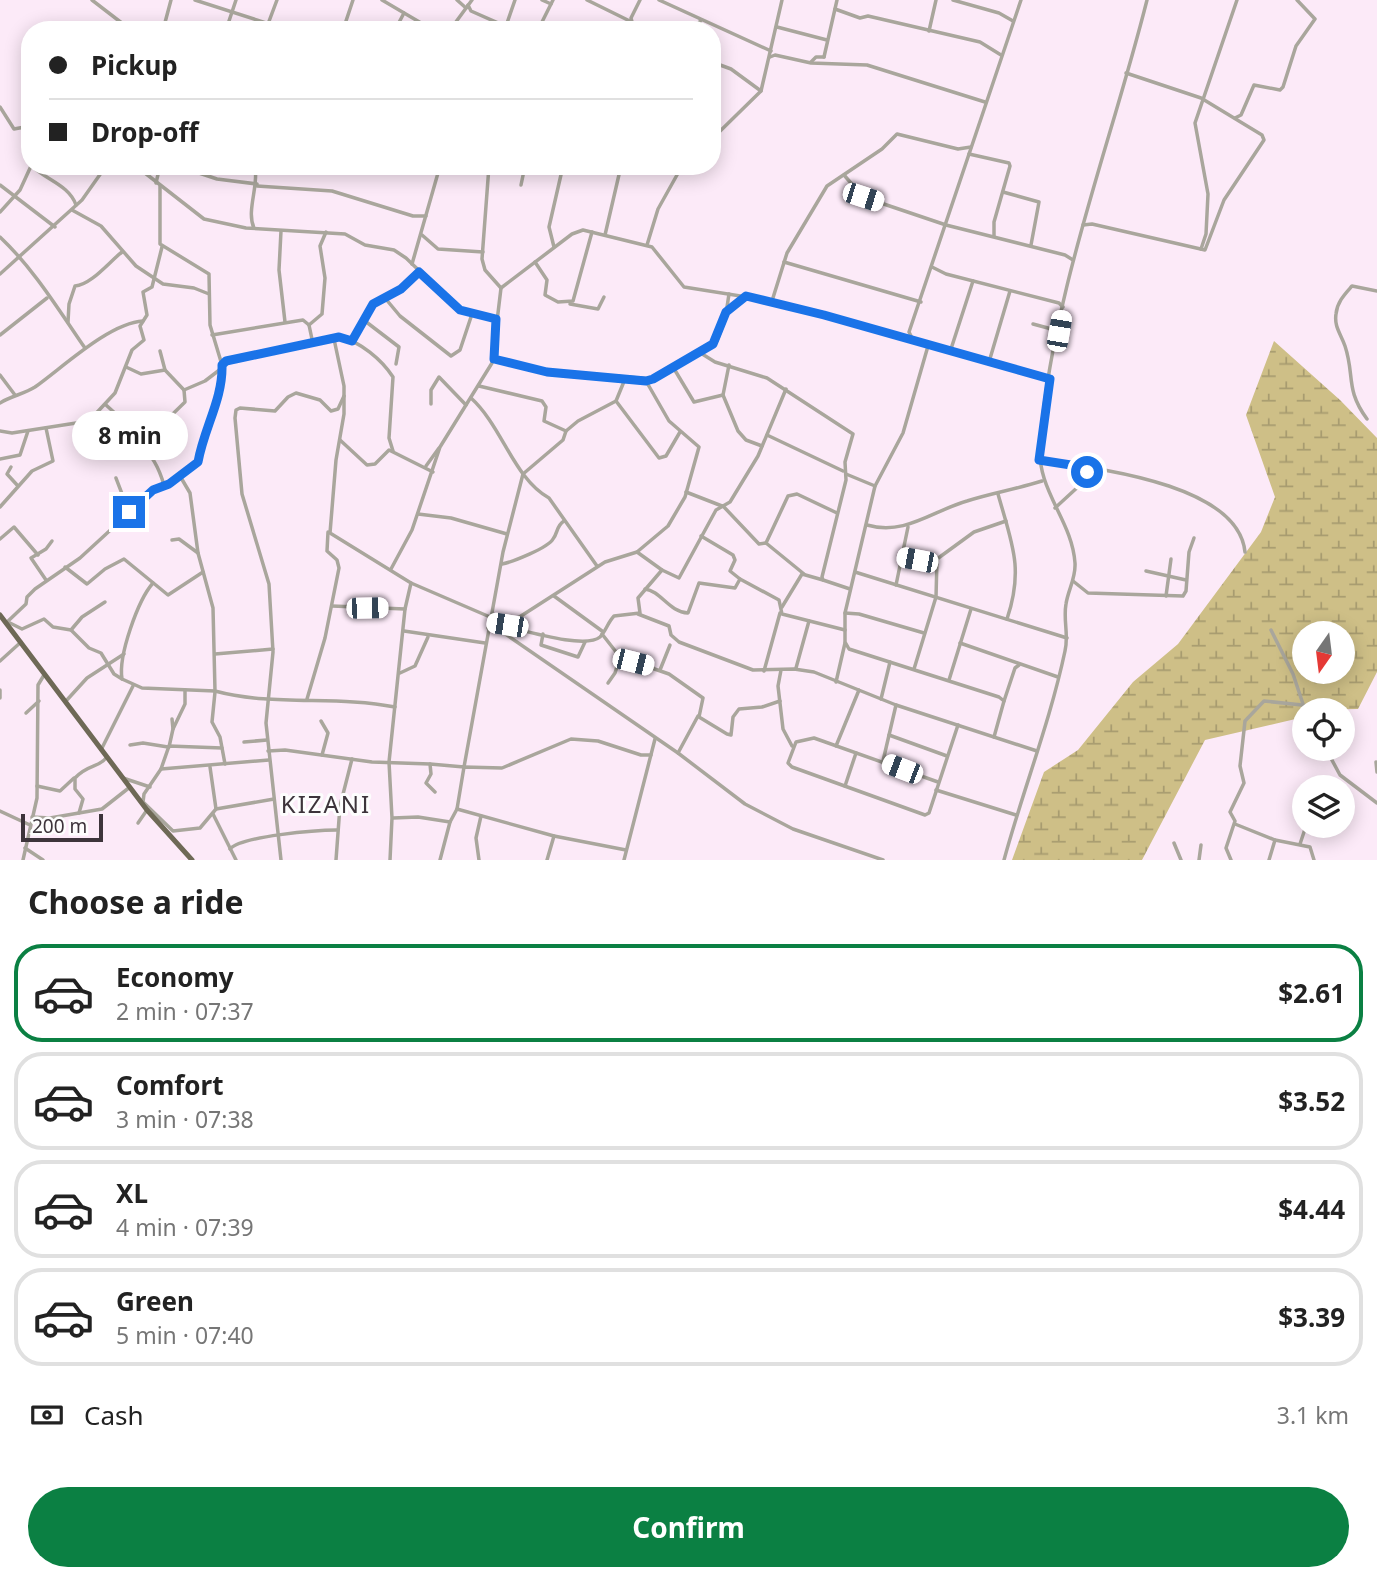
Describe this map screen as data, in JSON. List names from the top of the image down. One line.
{"districts":["KIZANI"],"scale_bar":"200 m","north":"bottom","page":{"banner":["Pickup","Drop-off"],"bubble":"8 min","scale":"200 m","heading":"Choose a ride","list":[{"name":"Economy","note":"2 min · 07:37","value":"$2.61"},{"name":"Comfort","note":"3 min · 07:38","value":"$3.52"},{"name":"XL","note":"4 min · 07:39","value":"$4.44"},{"name":"Green","note":"5 min · 07:40","value":"$3.39"}],"pay":["Cash","3.1 km"],"buttons":"Confirm"}}
